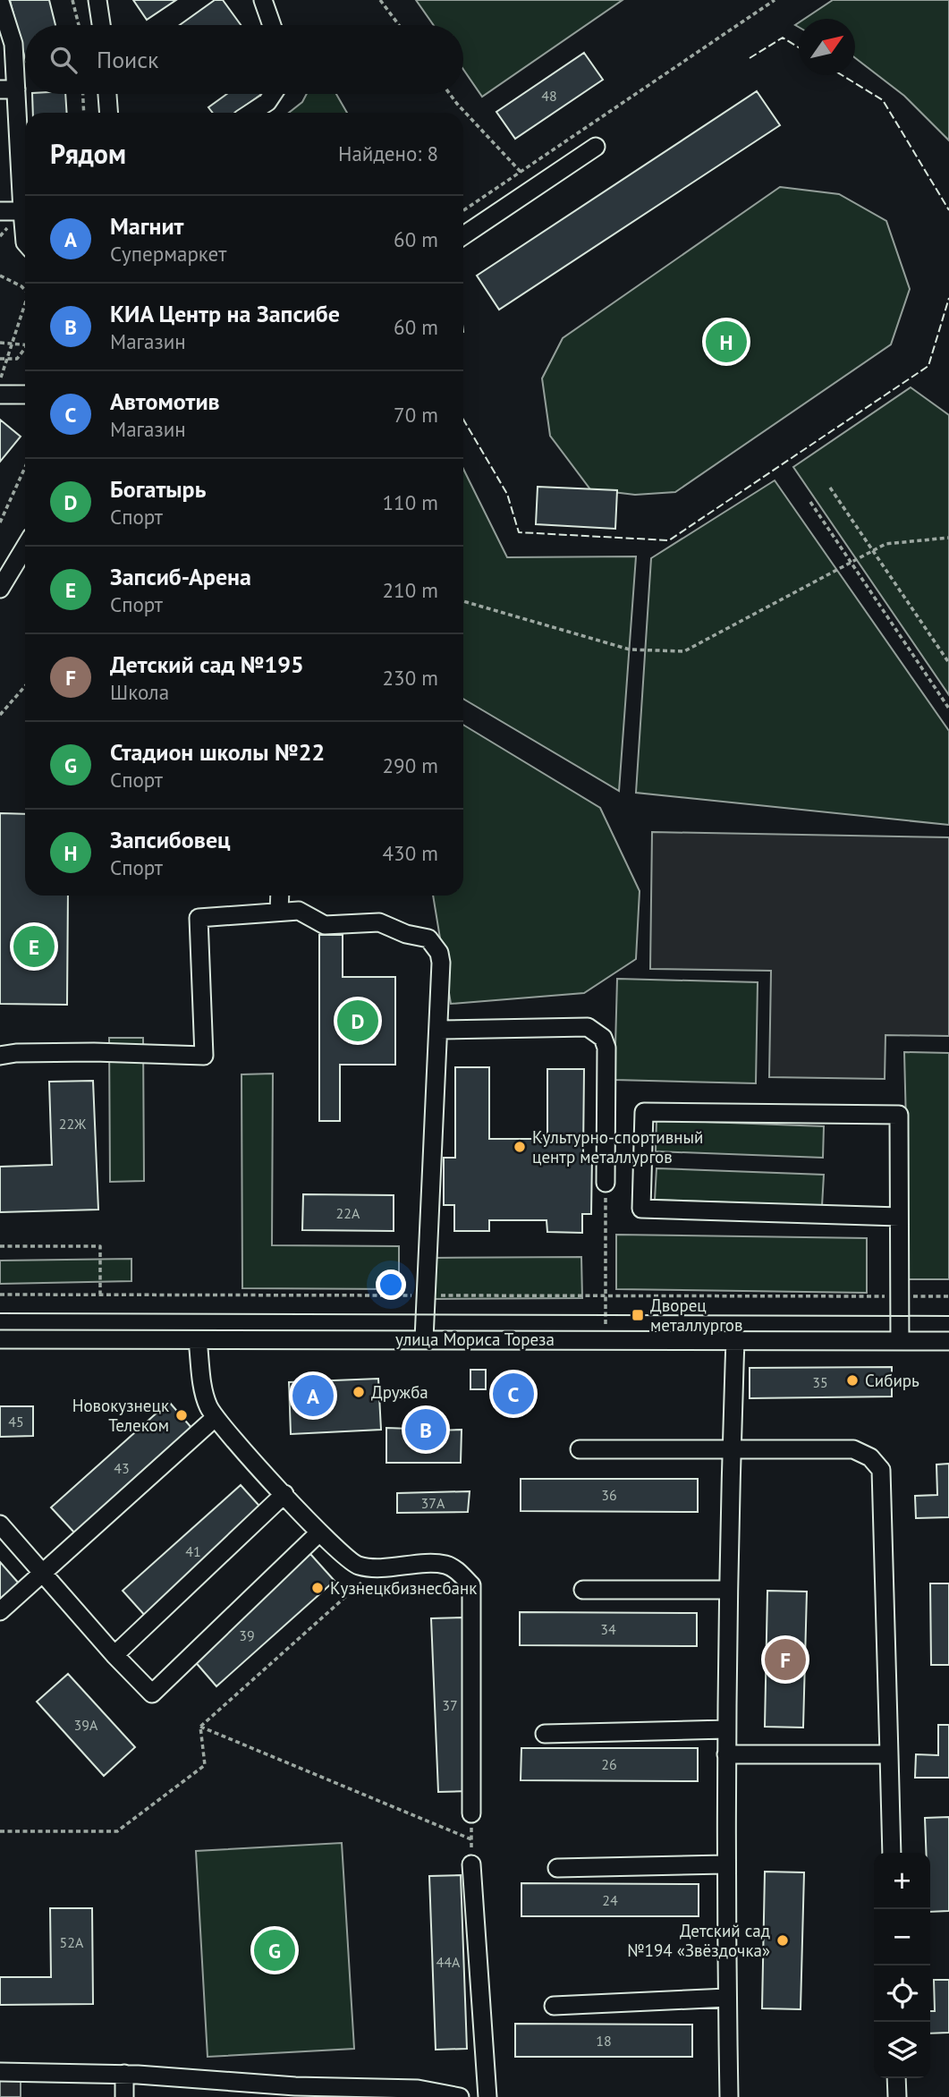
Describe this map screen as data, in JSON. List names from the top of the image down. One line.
{"streets":{"street":["улица Мориса Тореза"]},"places":{"other":["Культурно-спортивный центр металлургов","Сибирь","Дружба","Новокузнецк Телеком","Кузнецкбизнесбанк","Детский сад №194 «Звёздочка»"],"transit":["Дворец металлургов"]},"house_numbers":["48","22Ж","22А","35","45","43","36","37А","41","34","39","37","39А","26","24","52А","44А","18"],"north":"top right","page":{"search":"Поиск","heading":["Рядом","Найдено: 8"],"list":[{"mark":"A","name":"Магнит","note":"Супермаркет","value":"60 m"},{"mark":"B","name":"КИА Центр на Запсибе","note":"Магазин","value":"60 m"},{"mark":"C","name":"Автомотив","note":"Магазин","value":"70 m"},{"mark":"D","name":"Богатырь","note":"Спорт","value":"110 m"},{"mark":"E","name":"Запсиб-Арена","note":"Спорт","value":"210 m"},{"mark":"F","name":"Детский сад №195","note":"Школа","value":"230 m"},{"mark":"G","name":"Стадион школы №22","note":"Спорт","value":"290 m"},{"mark":"H","name":"Запсибовец","note":"Спорт","value":"430 m"}],"pins":["H","E","D","C","A","B","F","G"],"map_buttons":["+","−"]}}
